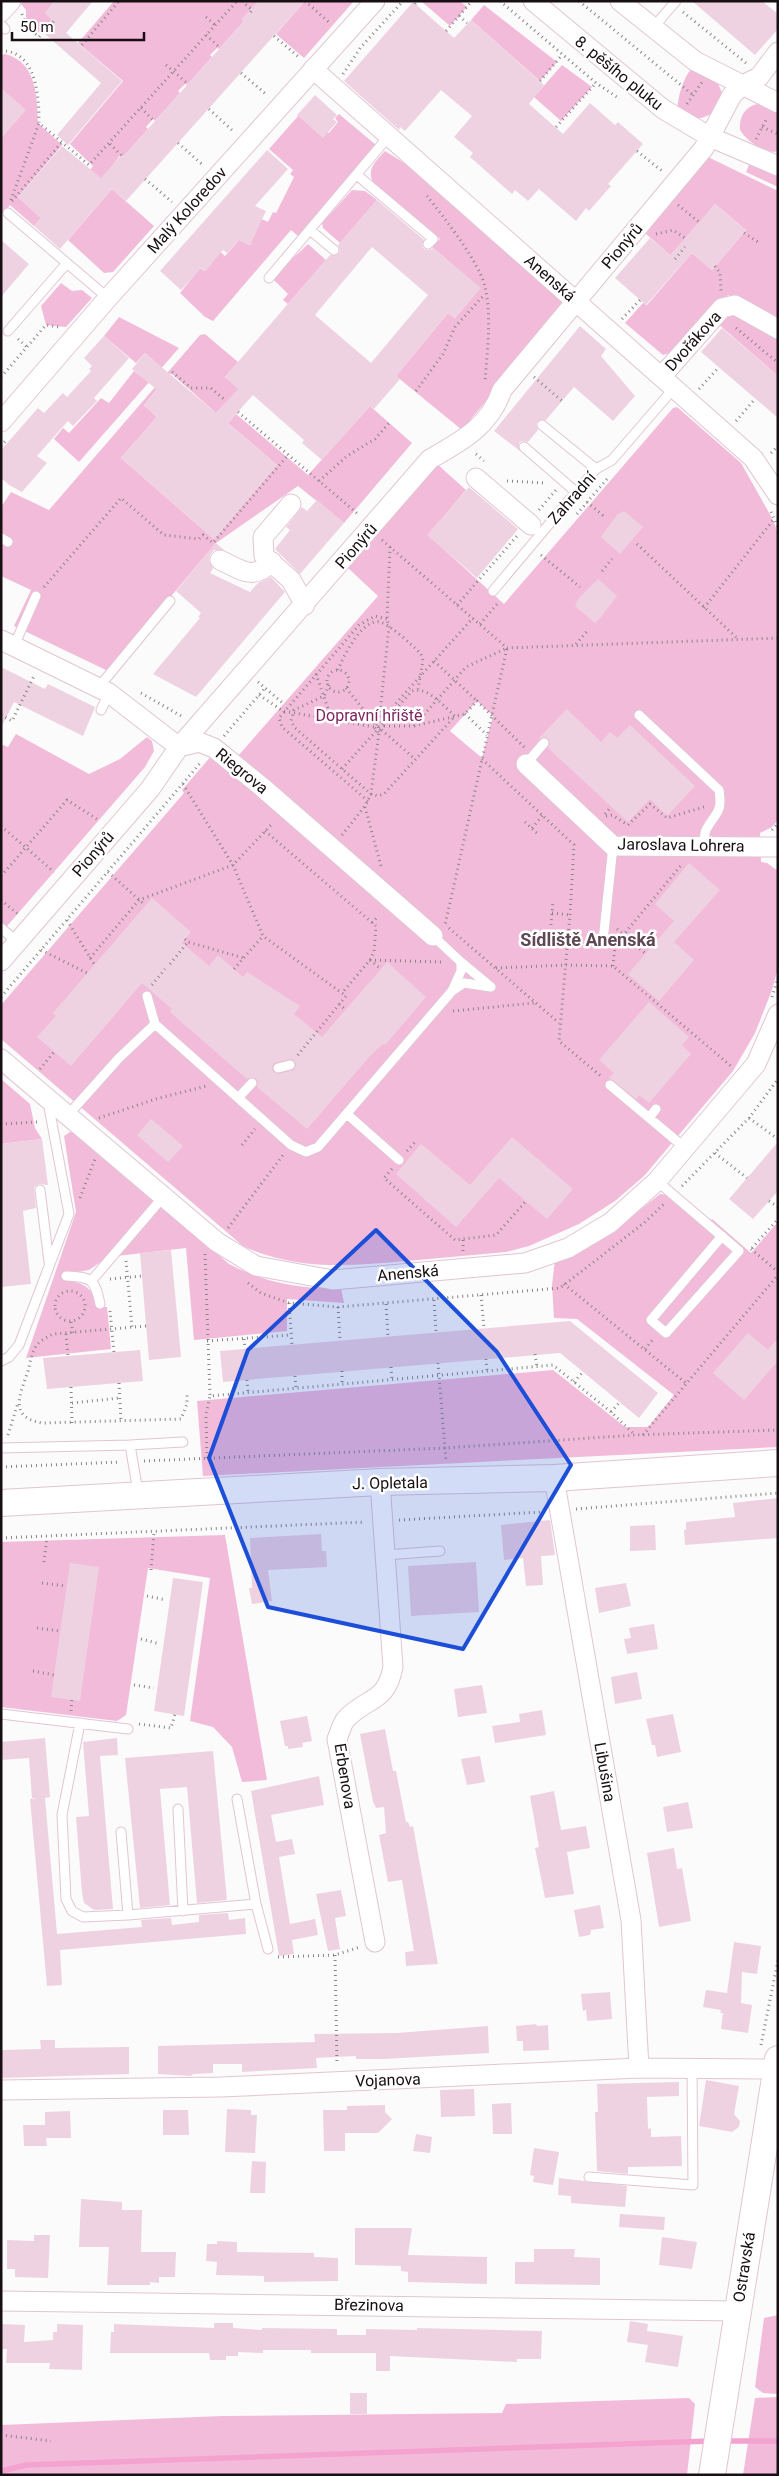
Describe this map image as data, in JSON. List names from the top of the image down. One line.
{"streets":{"main road":["J. Opletala","Ostravská"],"street":["8. pěšího pluku","Malý Koloredov","Pionýrů","Anenská","Dvořákova","Riegrova","Jaroslava Lohrera","Libušina","Erbenova","Vojanova","Březinova"],"lane":["Zahradní"]},"crossings":[["8. pěšího pluku","Pionýrů"],["Malý Koloredov","Anenská"],["Pionýrů","Anenská"],["Pionýrů","Riegrova"],["Anenská","Dvořákova"],["Anenská","Zahradní"],["Dvořákova","Zahradní"],["J. Opletala","Libušina"],["J. Opletala","Erbenova"],["Libušina","Vojanova"],["Vojanova","Ostravská"],["Ostravská","Březinova"]],"districts":["Sídliště Anenská"],"parks":["Dopravní hřiště"],"scale_bar":"50 m"}
